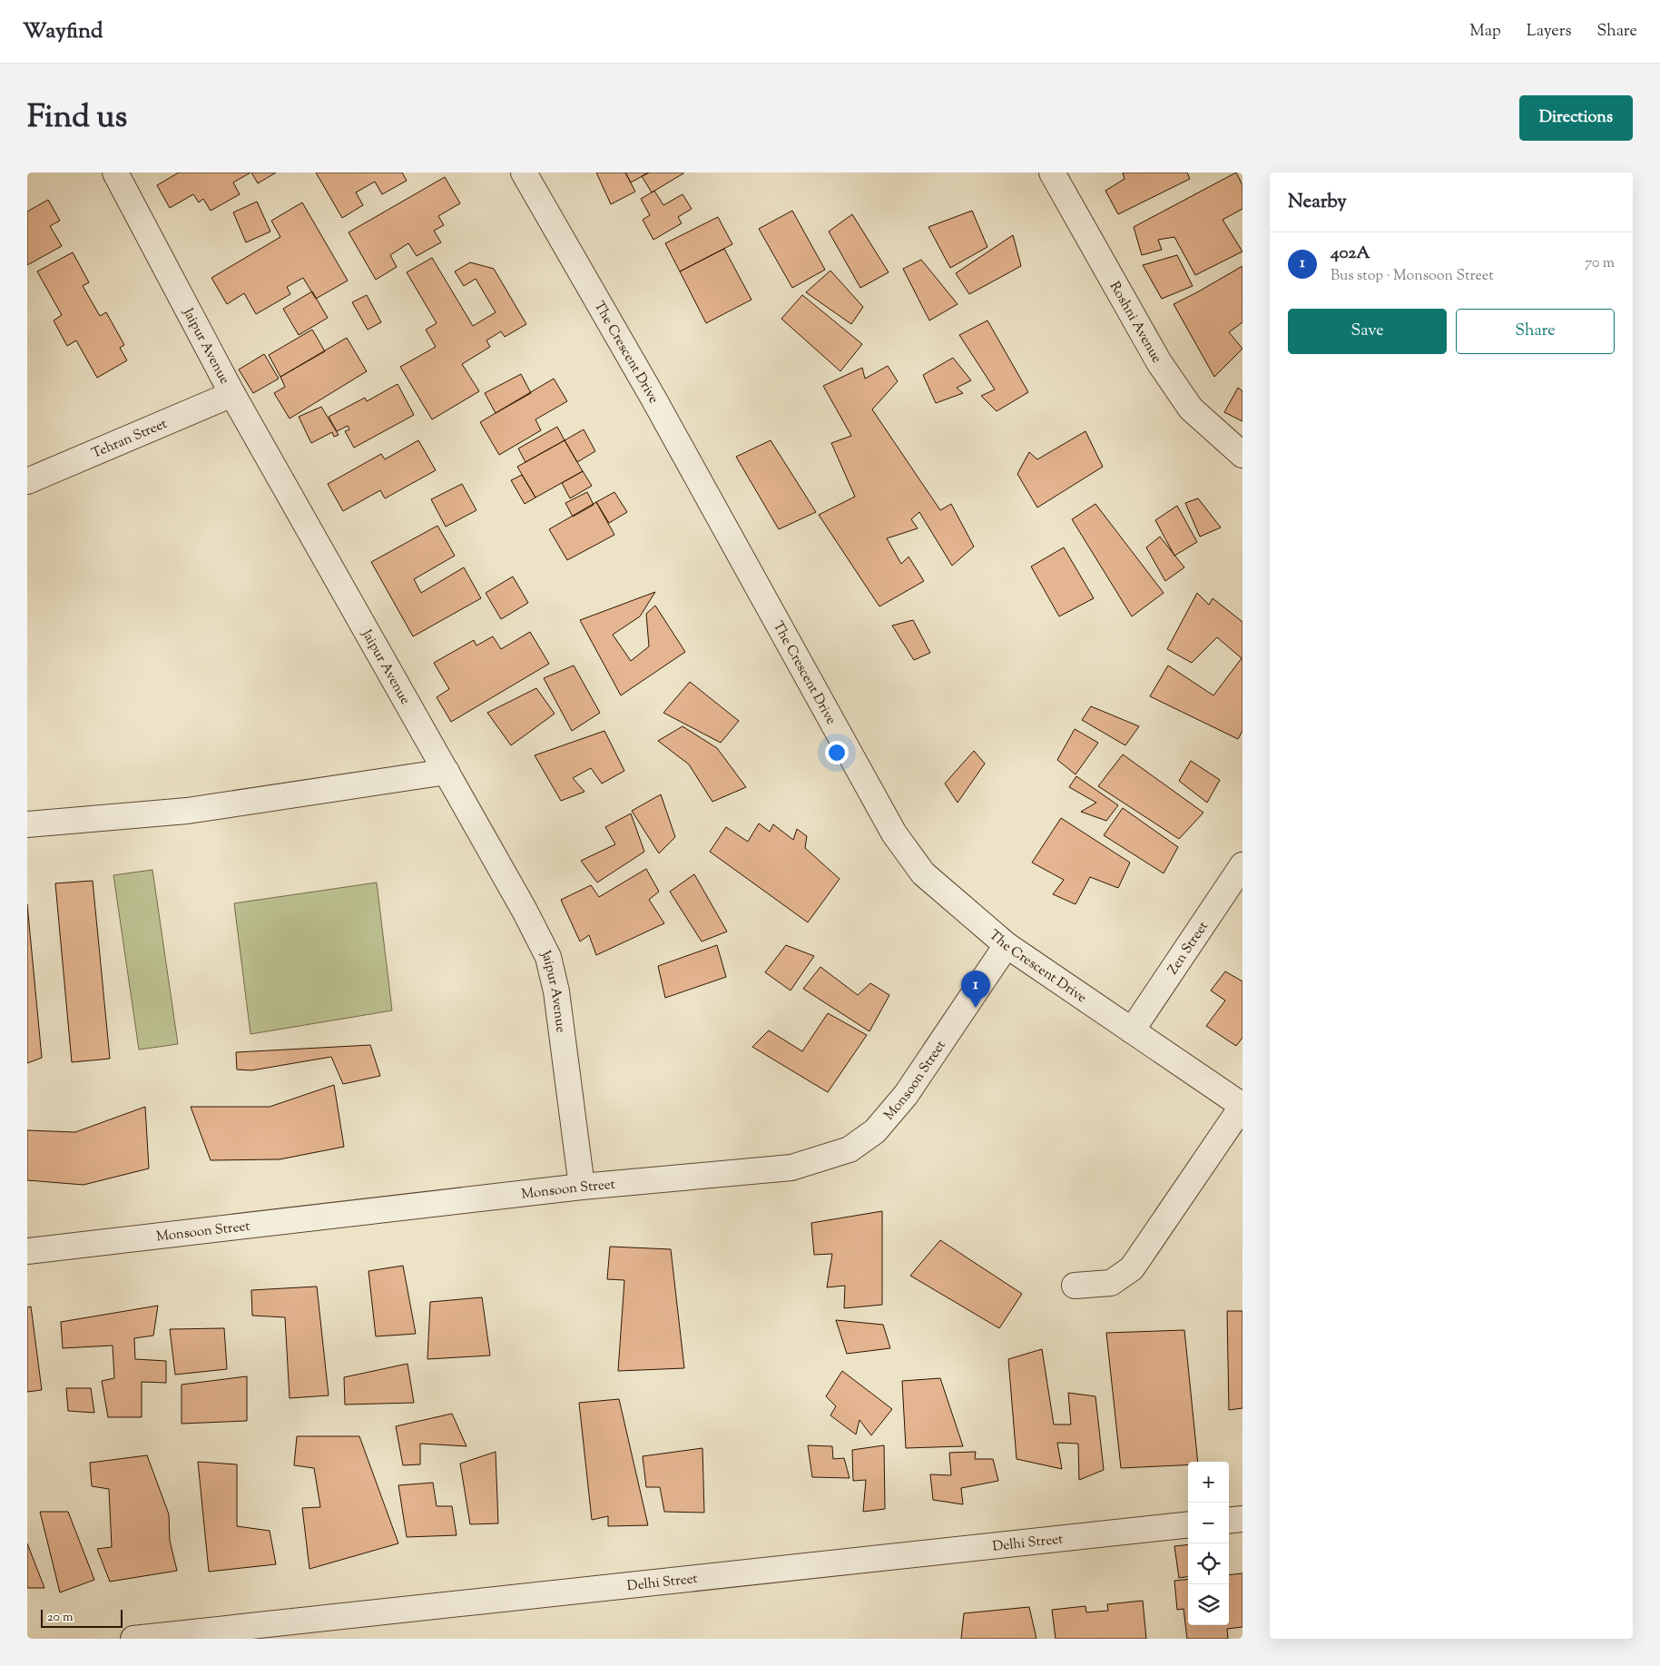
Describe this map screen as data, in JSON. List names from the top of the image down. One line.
{"streets":{"street":["Roshni Avenue","Jaipur Avenue","The Crescent Drive","Tehran Street","Zen Street","Monsoon Street","Delhi Street"]},"crossings":[["Jaipur Avenue","Tehran Street"],["Jaipur Avenue","Monsoon Street"],["The Crescent Drive","Zen Street"],["The Crescent Drive","Monsoon Street"]],"scale_bar":"20 m","page":{"header":"Wayfind","nav":["Map","Layers","Share"],"title":"Find us","buttons":["Directions",["Save","Share"]],"heading":"Nearby","list":[{"mark":"1","name":"402A","note":"Bus stop · Monsoon Street","value":"70 m"}],"pins":"1","map_buttons":["+","−"],"scale":"20 m"}}
